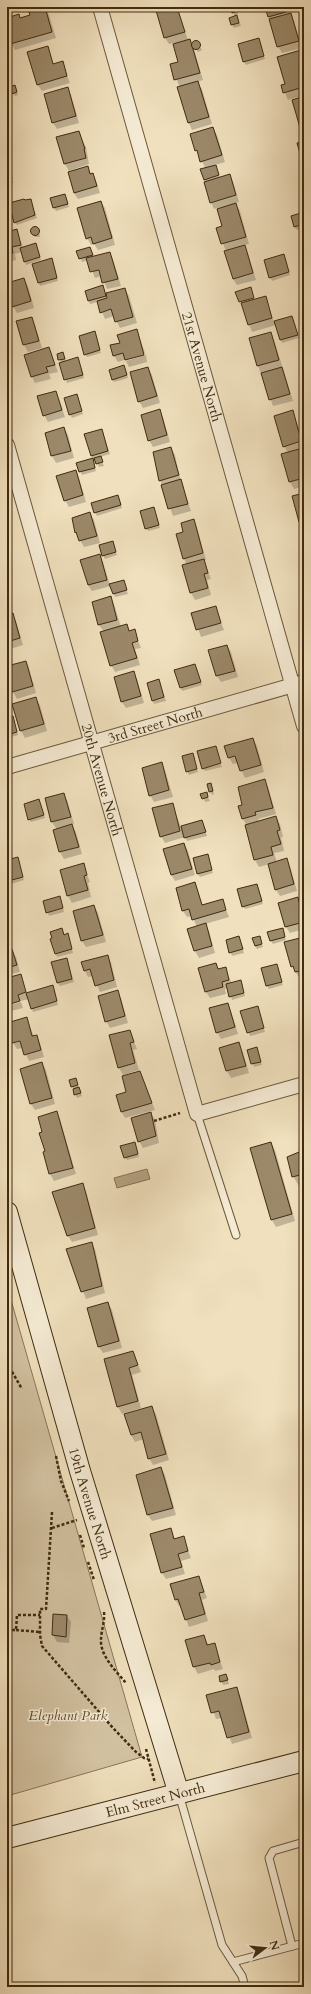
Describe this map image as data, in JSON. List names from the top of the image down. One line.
{"streets":{"street":["21st Avenue North","3rd Street North","20th Avenue North","19th Avenue North","Elm Street North"]},"crossings":[["21st Avenue North","3rd Street North"],["3rd Street North","20th Avenue North"],["19th Avenue North","Elm Street North"]],"parks":["Elephant Park"],"north":"right"}
